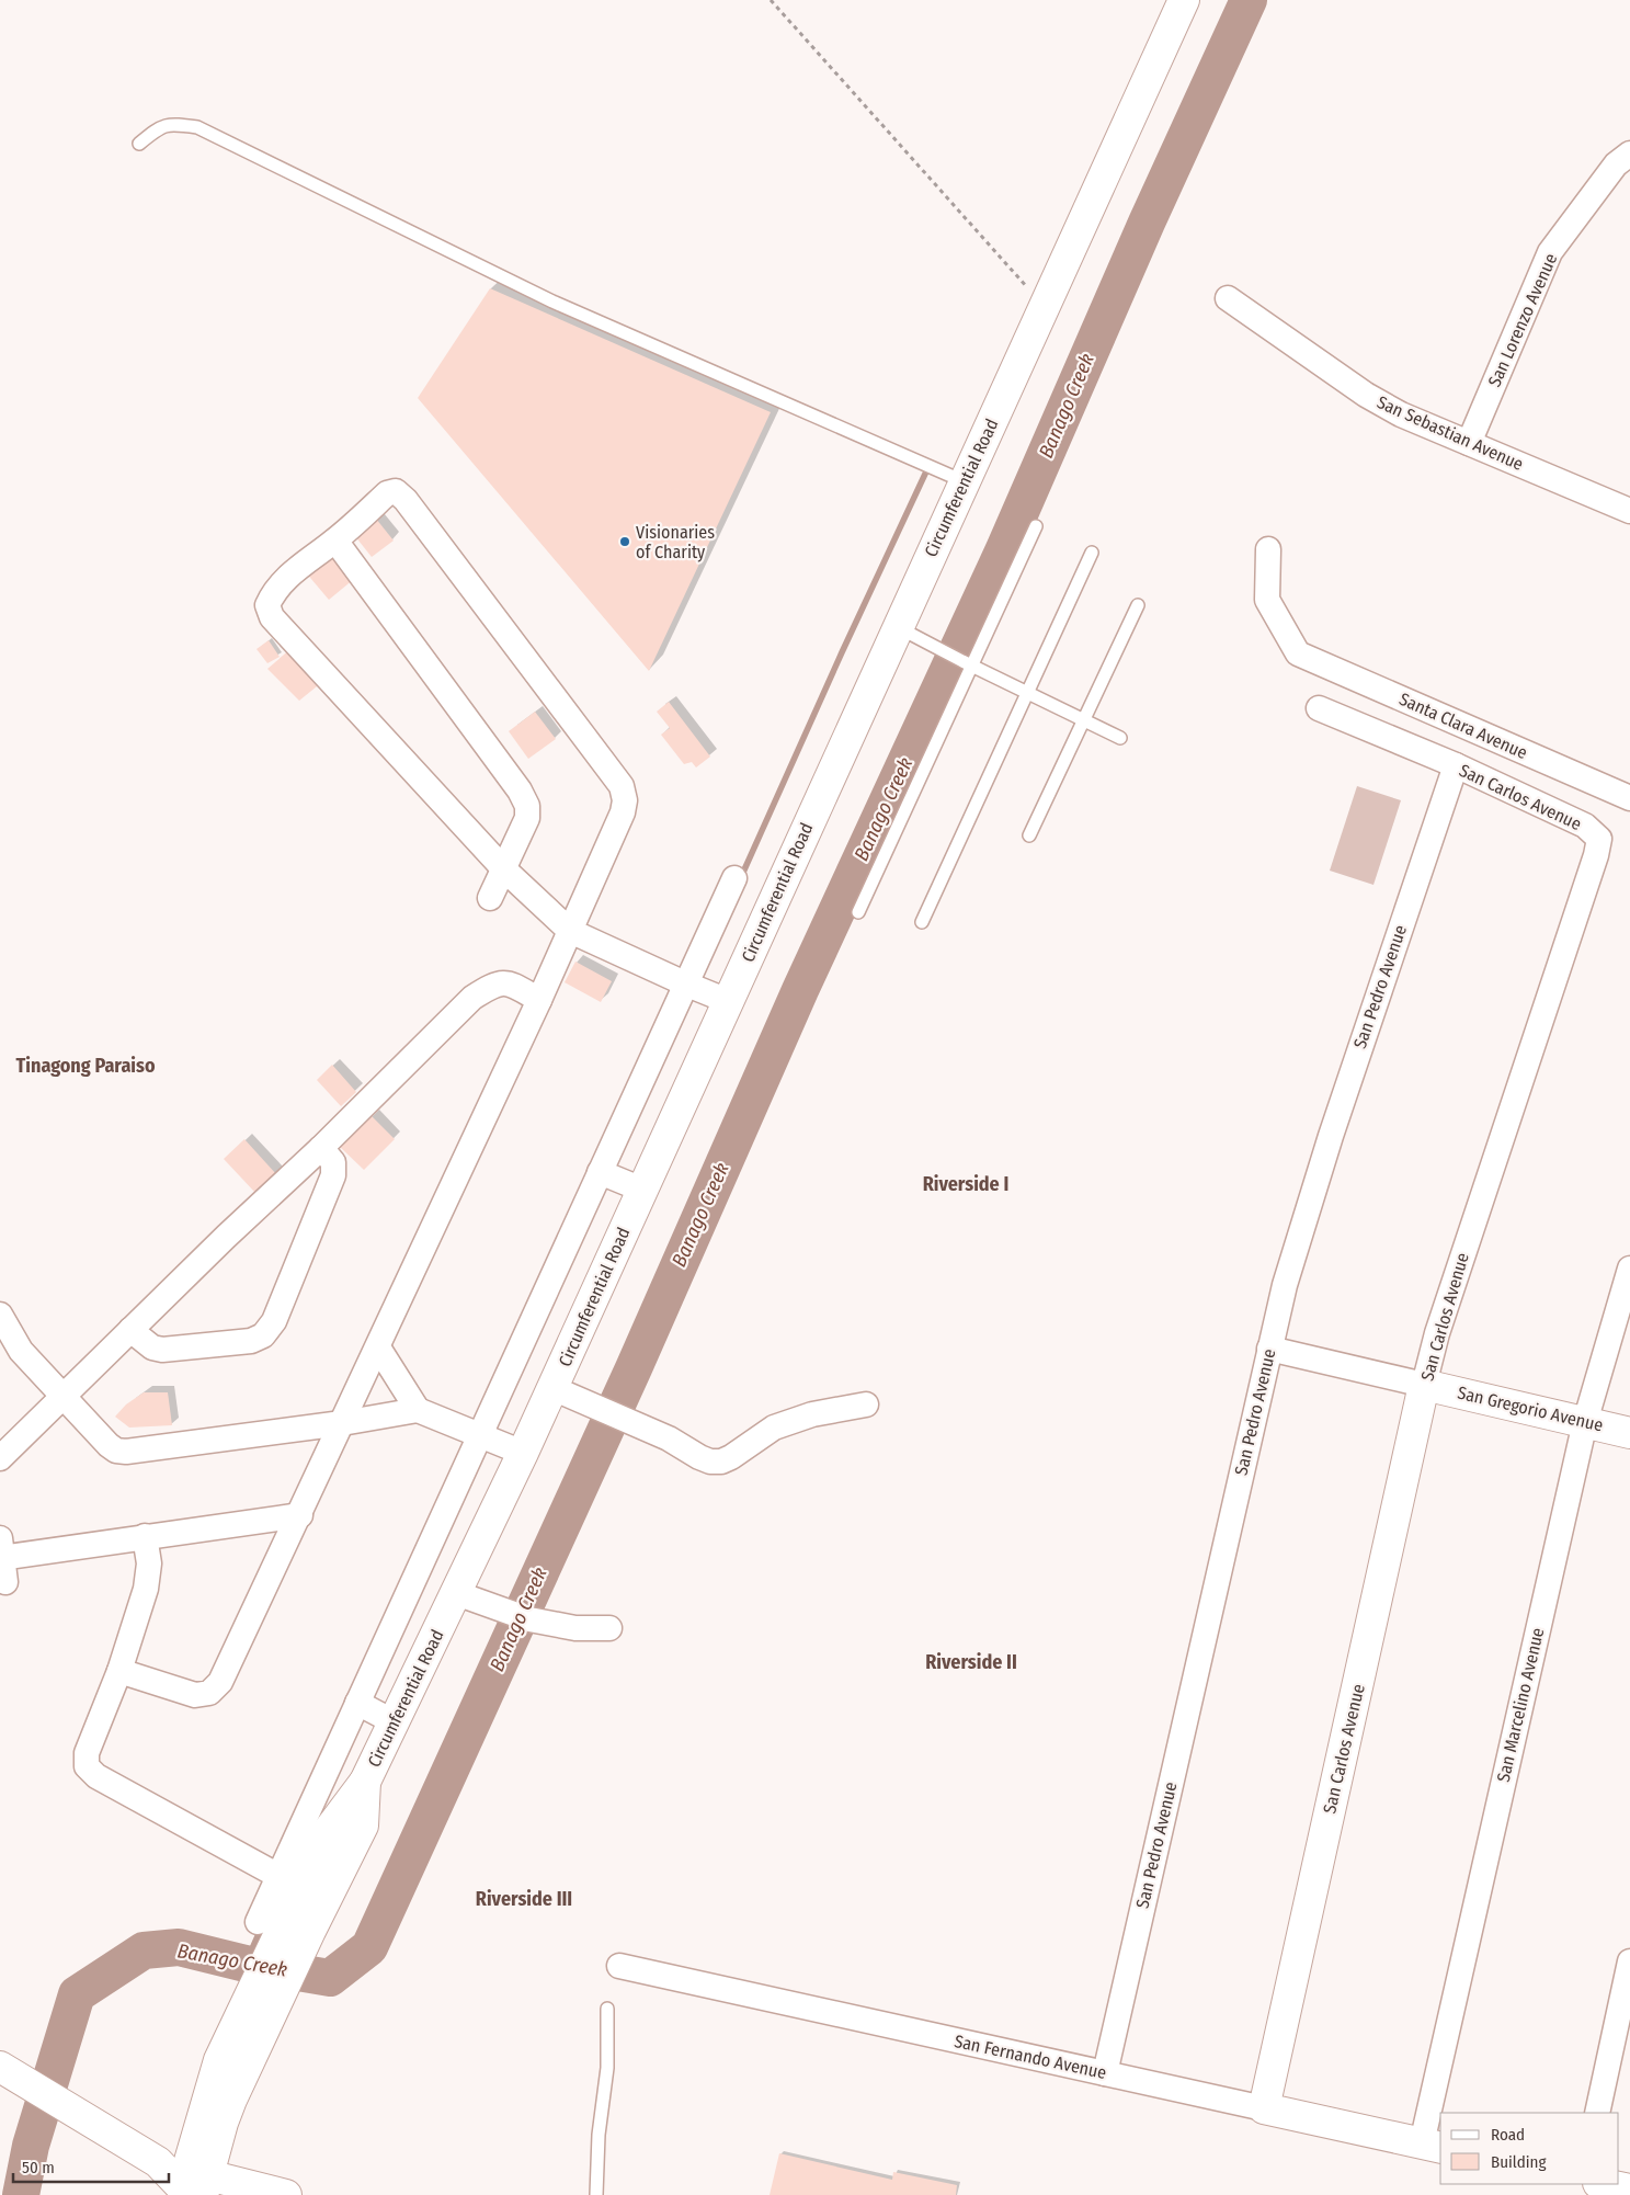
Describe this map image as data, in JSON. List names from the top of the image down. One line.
{"streets":{"main road":["Circumferential Road","San Carlos Avenue","San Gregorio Avenue","San Fernando Avenue"],"street":["San Lorenzo Avenue","San Sebastian Avenue","Santa Clara Avenue","San Pedro Avenue","San Marcelino Avenue"]},"crossings":[["San Lorenzo Avenue","San Sebastian Avenue"],["San Carlos Avenue","San Pedro Avenue"],["San Carlos Avenue","San Gregorio Avenue"],["San Carlos Avenue","San Fernando Avenue"],["San Pedro Avenue","San Gregorio Avenue"],["San Pedro Avenue","San Fernando Avenue"],["San Gregorio Avenue","San Marcelino Avenue"],["San Marcelino Avenue","San Fernando Avenue"]],"districts":["Tinagong Paraiso","Riverside I","Riverside II","Riverside III"],"water":["Banago Creek"],"places":["Visionaries of Charity"],"legend":["Road","Building"],"scale_bar":"50 m"}
